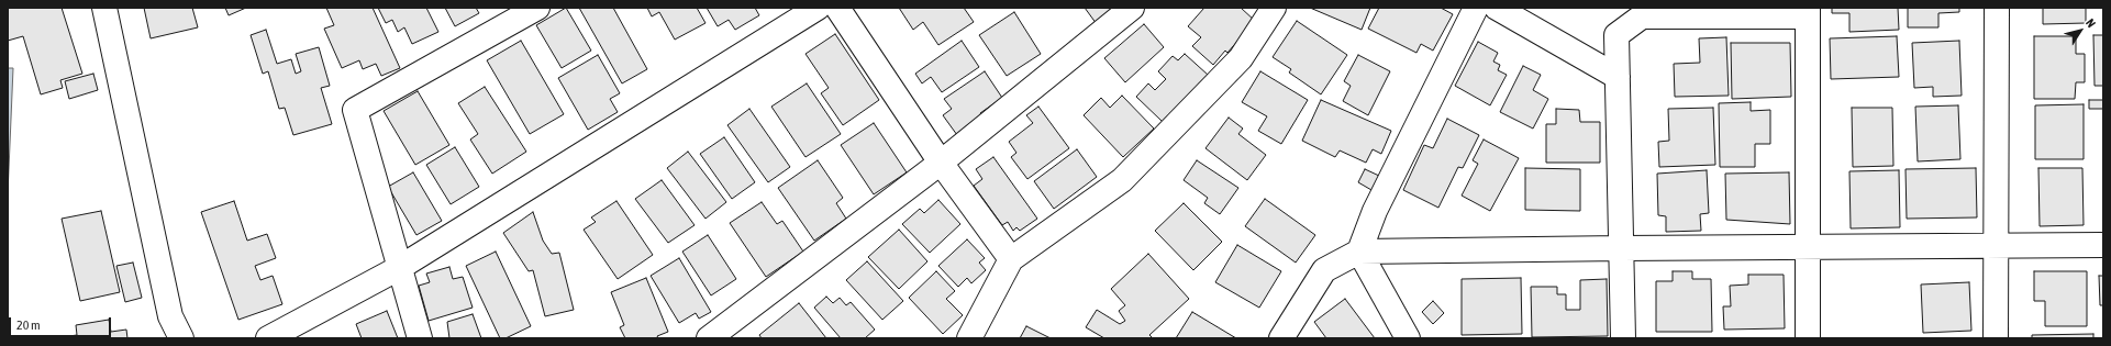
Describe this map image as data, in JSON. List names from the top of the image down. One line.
{"scale_bar":"20 m","north":"top right"}
